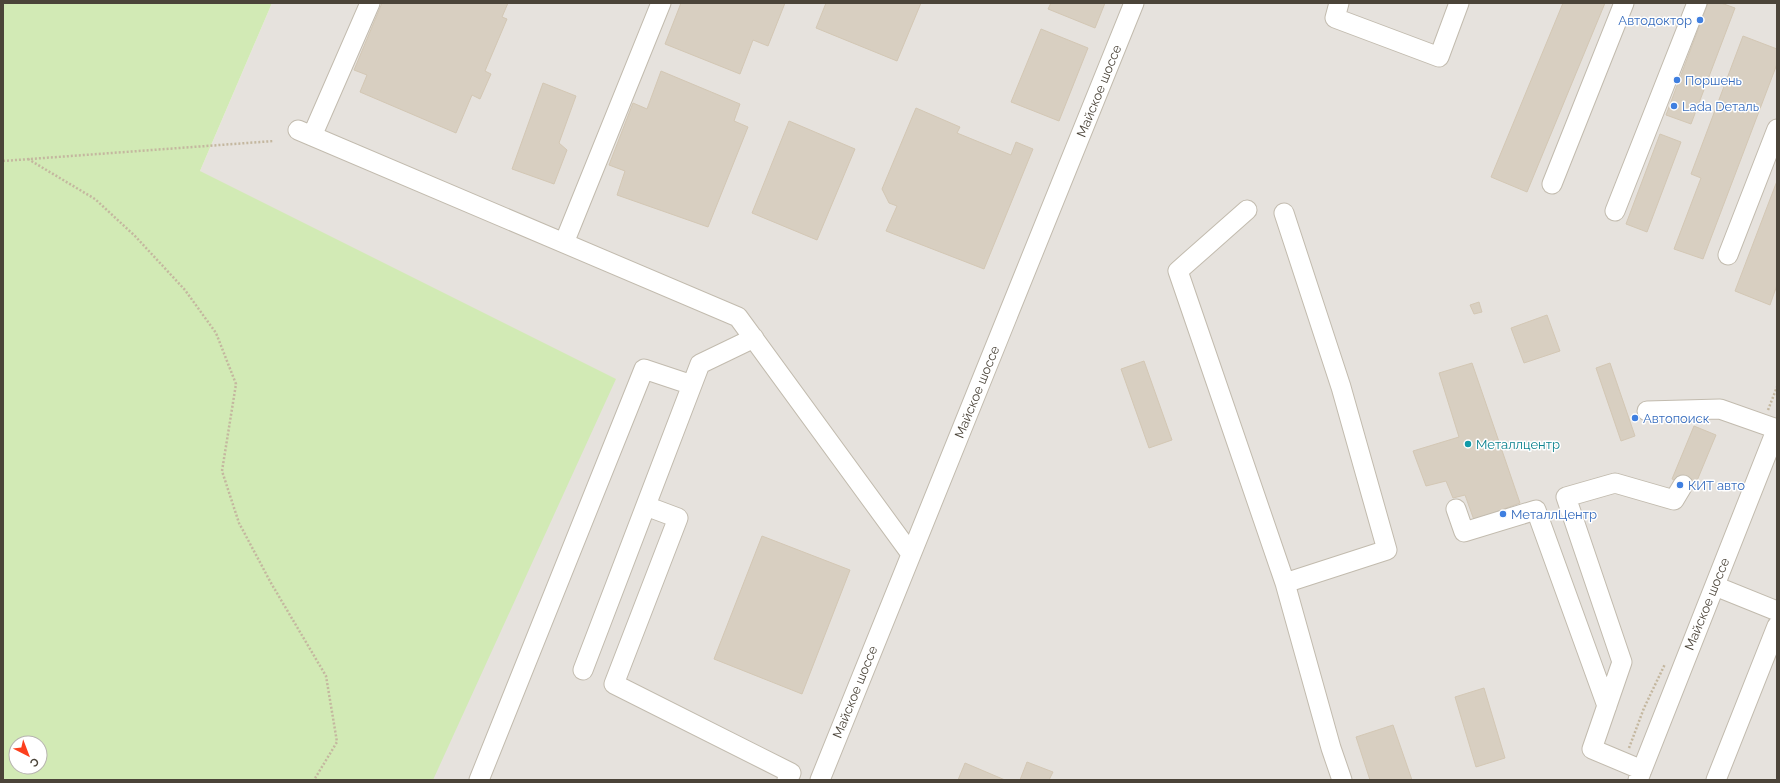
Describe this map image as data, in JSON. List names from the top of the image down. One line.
{"streets":{"street":["Майское шоссе"]},"places":["Автодоктор","Поршень","Lada Dеталь","Автопоиск","Металлцентр","КИТ авто","МеталлЦентр"],"north":"bottom right"}
